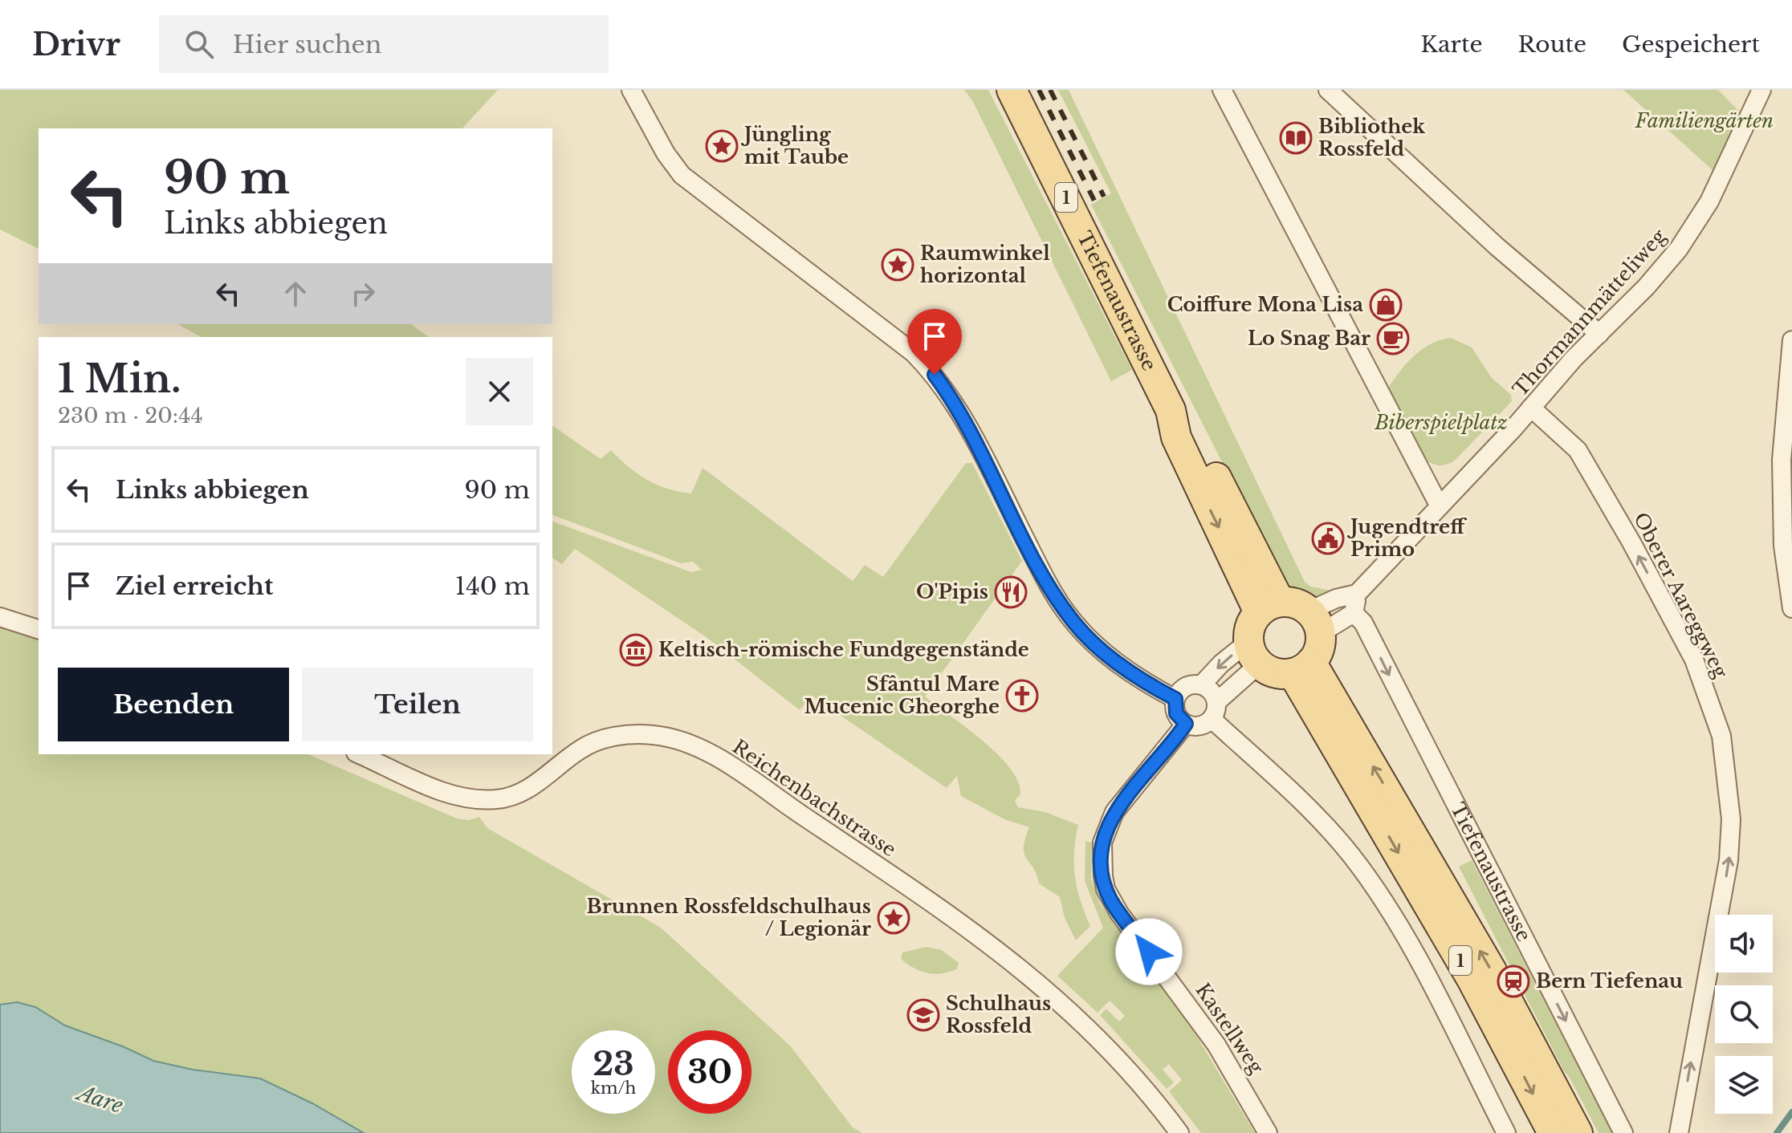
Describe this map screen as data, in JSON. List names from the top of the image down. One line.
{"streets":{"main road":["1","Tiefenaustrasse"],"street":["Thormannmätteliweg","Oberer Aareggweg","Reichenbachstrasse","Kastellweg"]},"crossings":[["1","Tiefenaustrasse"],["1","Thormannmätteliweg"],["Tiefenaustrasse","Thormannmätteliweg"],["Thormannmätteliweg","Oberer Aareggweg"]],"one_way":["Oberer Aareggweg"],"water":["Aare"],"parks":["Familiengärten","Biberspielplatz"],"places":{"library":["Bibliothek Rossfeld"],"place":["Jüngling mit Taube","Raumwinkel horizontal","Brunnen Rossfeldschulhaus / Legionär"],"shop":["Coiffure Mona Lisa"],"cafe":["Lo Snag Bar"],"public building":["Jugendtreff Primo"],"restaurant":["O'Pipis"],"museum":["Keltisch-römische Fundgegenstände"],"church":["Sfântul Mare Mucenic Gheorghe"],"station":["Bern Tiefenau"],"school or university":["Schulhaus Rossfeld"]},"page":{"header":"Drivr","search":"Hier suchen","nav":["Karte","Route","Gespeichert"],"turn":["90 m","Links abbiegen"],"heading":["1 Min.","230 m · 20:44"],"list":[{"name":"Links abbiegen","value":"90 m"},{"name":"Ziel erreicht","value":"140 m"}],"buttons":["Beenden","Teilen"],"speed":"23 km/h","limit":"30"}}
